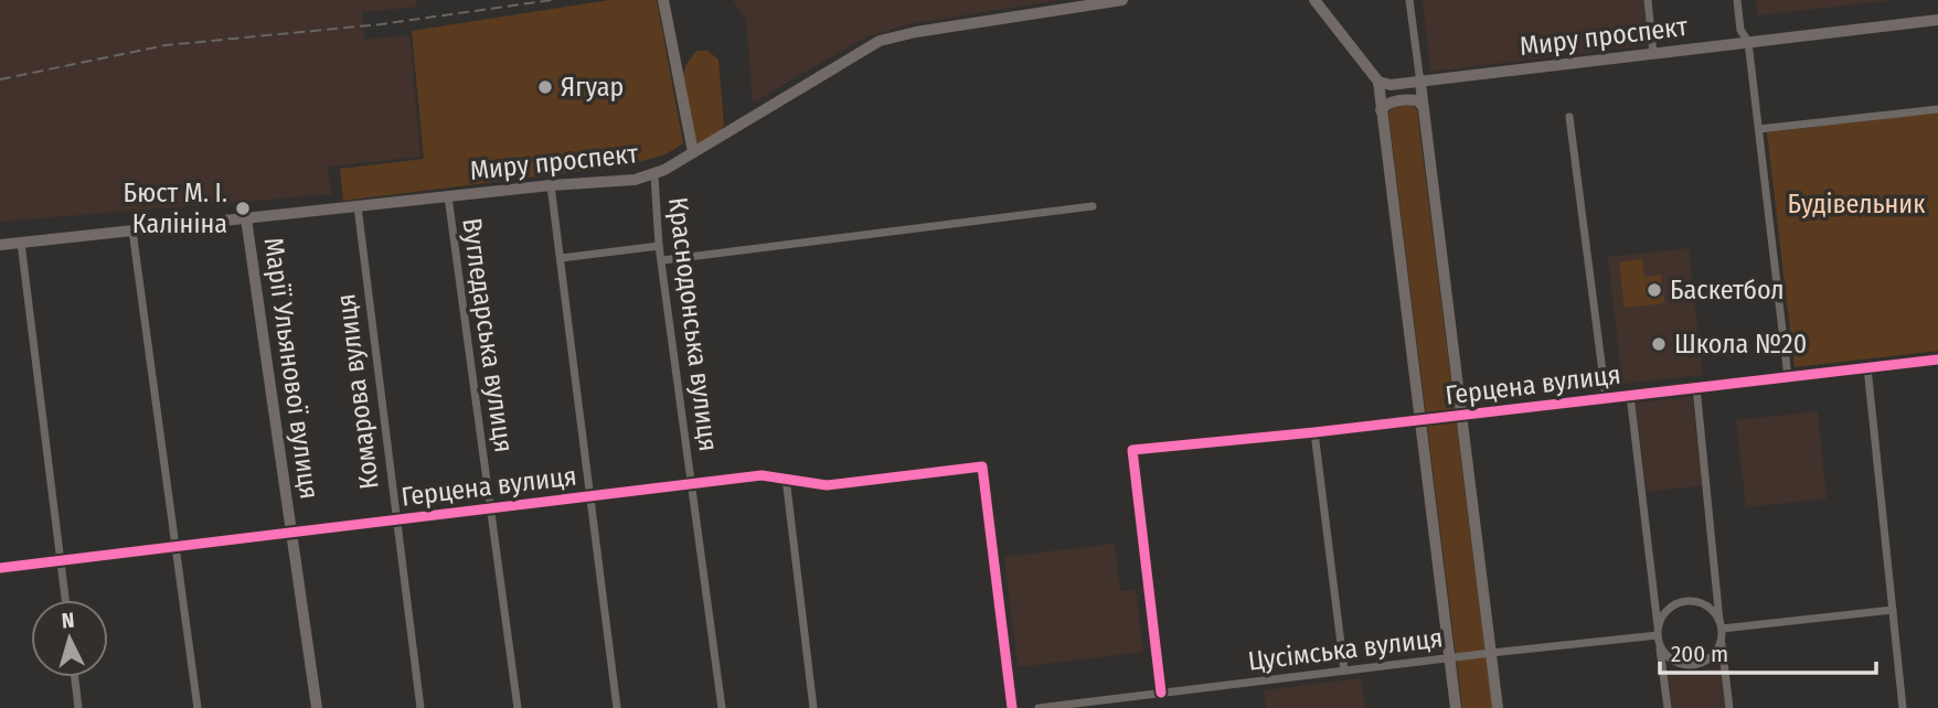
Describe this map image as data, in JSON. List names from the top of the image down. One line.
{"streets":{"main road":["Миру проспект","Марії Ульянової вулиця"],"street":["Краснодонська вулиця","Вугледарська вулиця","Герцена вулиця","Комарова вулиця","Цусімська вулиця"]},"crossings":[["Миру проспект","Краснодонська вулиця"],["Миру проспект","Вугледарська вулиця"],["Миру проспект","Марії Ульянової вулиця"],["Миру проспект","Комарова вулиця"],["Краснодонська вулиця","Герцена вулиця"],["Вугледарська вулиця","Герцена вулиця"],["Марії Ульянової вулиця","Герцена вулиця"],["Герцена вулиця","Комарова вулиця"],["Герцена вулиця","Цусімська вулиця"]],"parks":["Будівельник"],"places":["Ягуар","Бюст М. І. Калініна","Баскетбол","Школа №20"],"scale_bar":"200 m","north":"top"}
